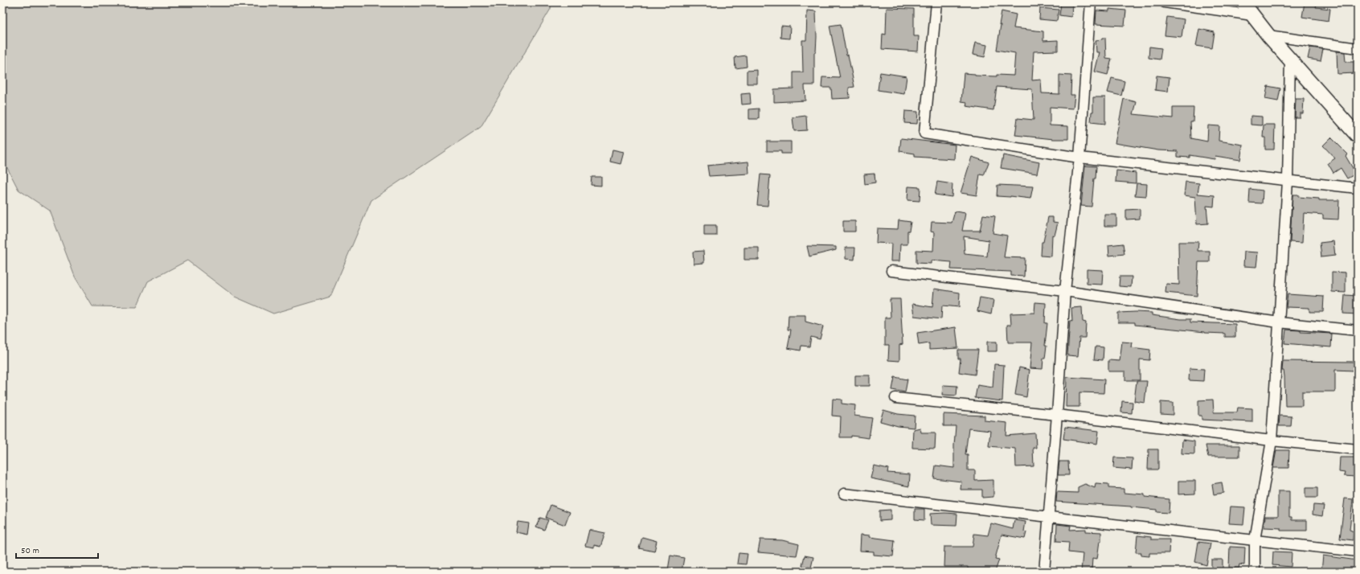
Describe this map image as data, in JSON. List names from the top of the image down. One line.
{"scale_bar":"50 m"}
